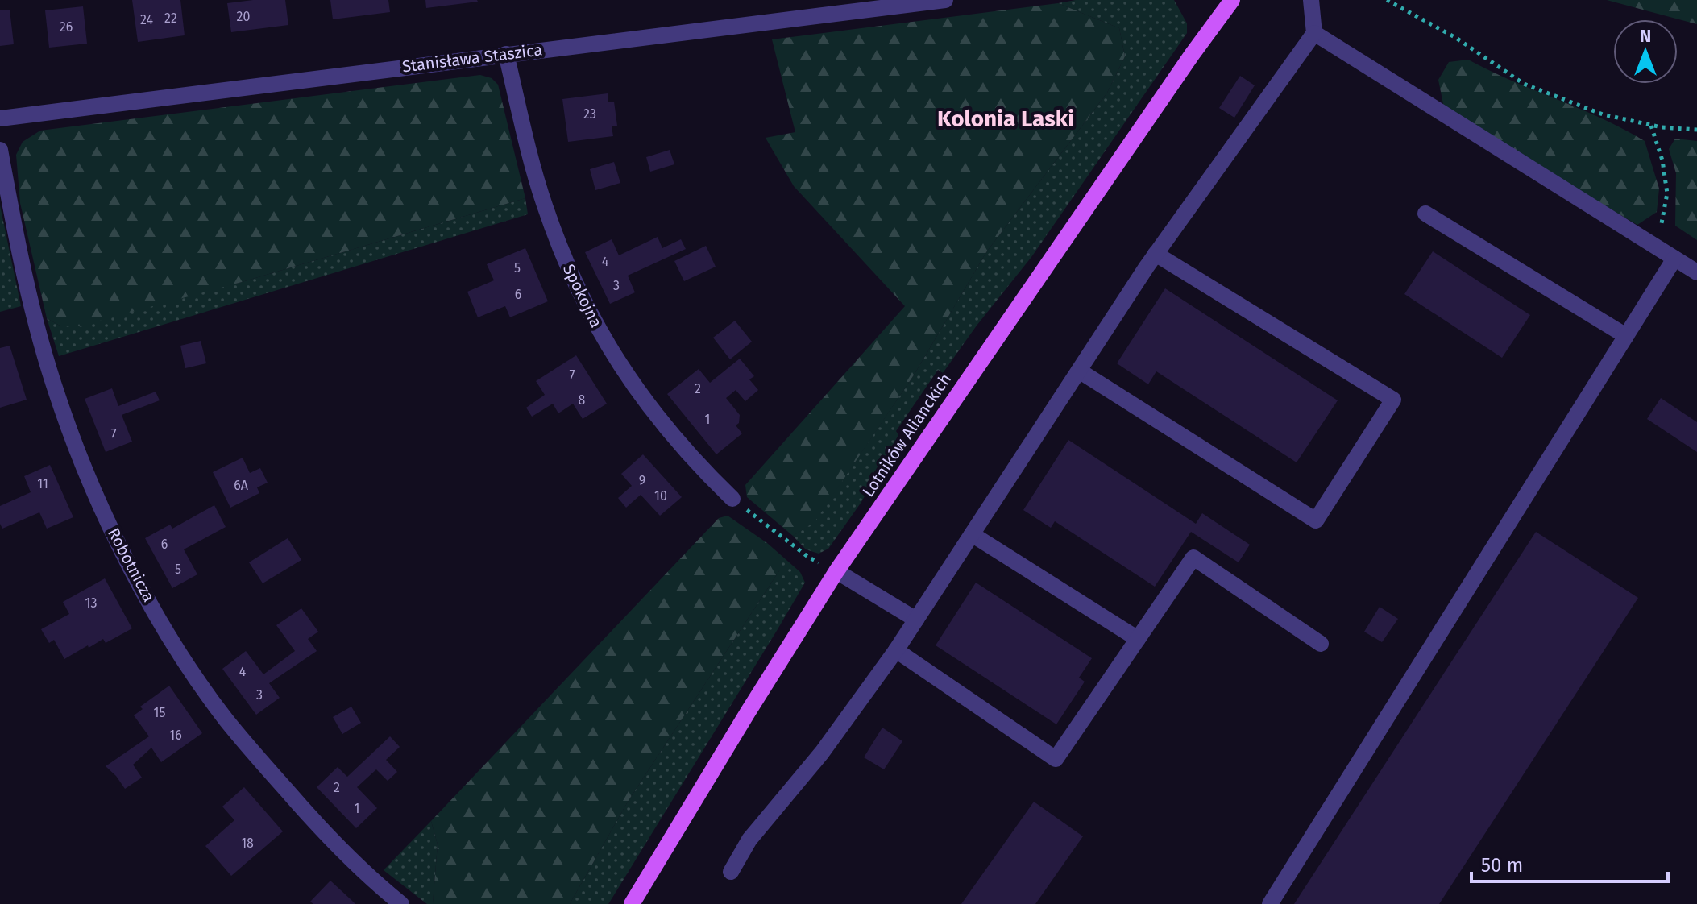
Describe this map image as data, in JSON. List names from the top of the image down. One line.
{"streets":{"main road":["Lotników Alianckich"],"street":["Stanisława Staszica","Spokojna","Robotnicza"]},"crossings":[["Stanisława Staszica","Spokojna"]],"districts":["Kolonia Laski"],"house_numbers":["20","22","24","26","23","4","5","3","6","7","2","8","1","7","9","11","6A","10","6","5","13","4","3","15","16","2","1","18"],"scale_bar":"50 m","north":"top"}
